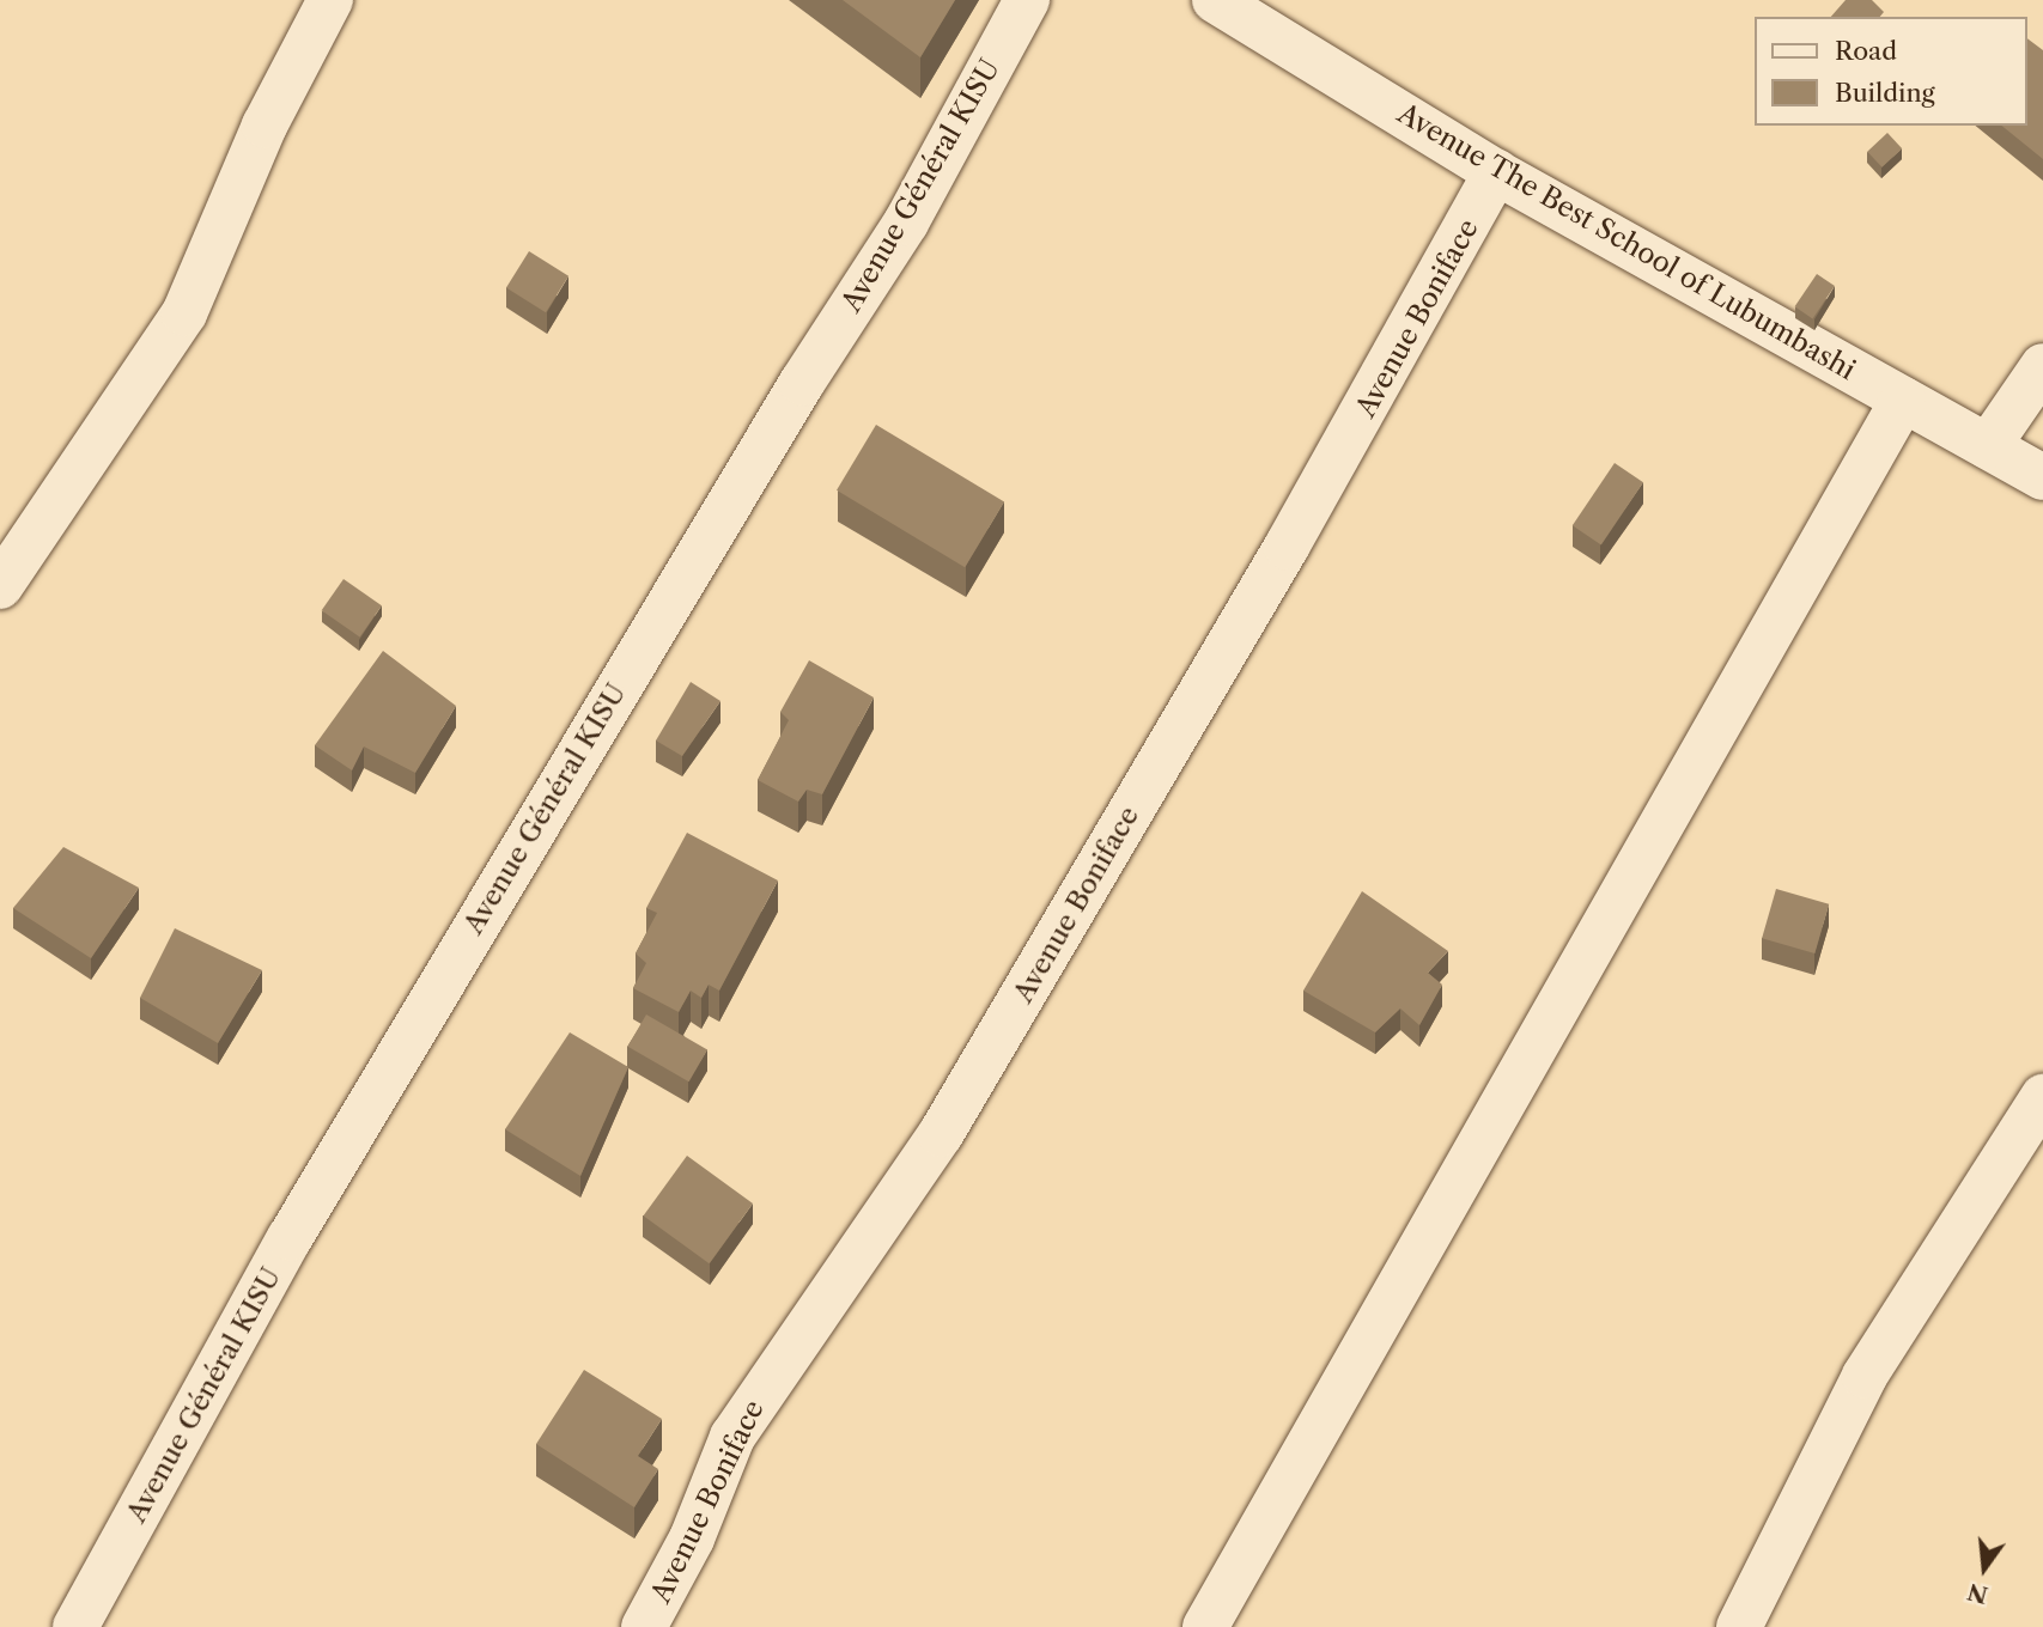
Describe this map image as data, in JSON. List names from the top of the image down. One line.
{"streets":{"street":["Avenue Général KISU","Avenue The Best School of Lubumbashi","Avenue Boniface"]},"crossings":[["Avenue The Best School of Lubumbashi","Avenue Boniface"]],"legend":["Road","Building"],"north":"bottom"}
